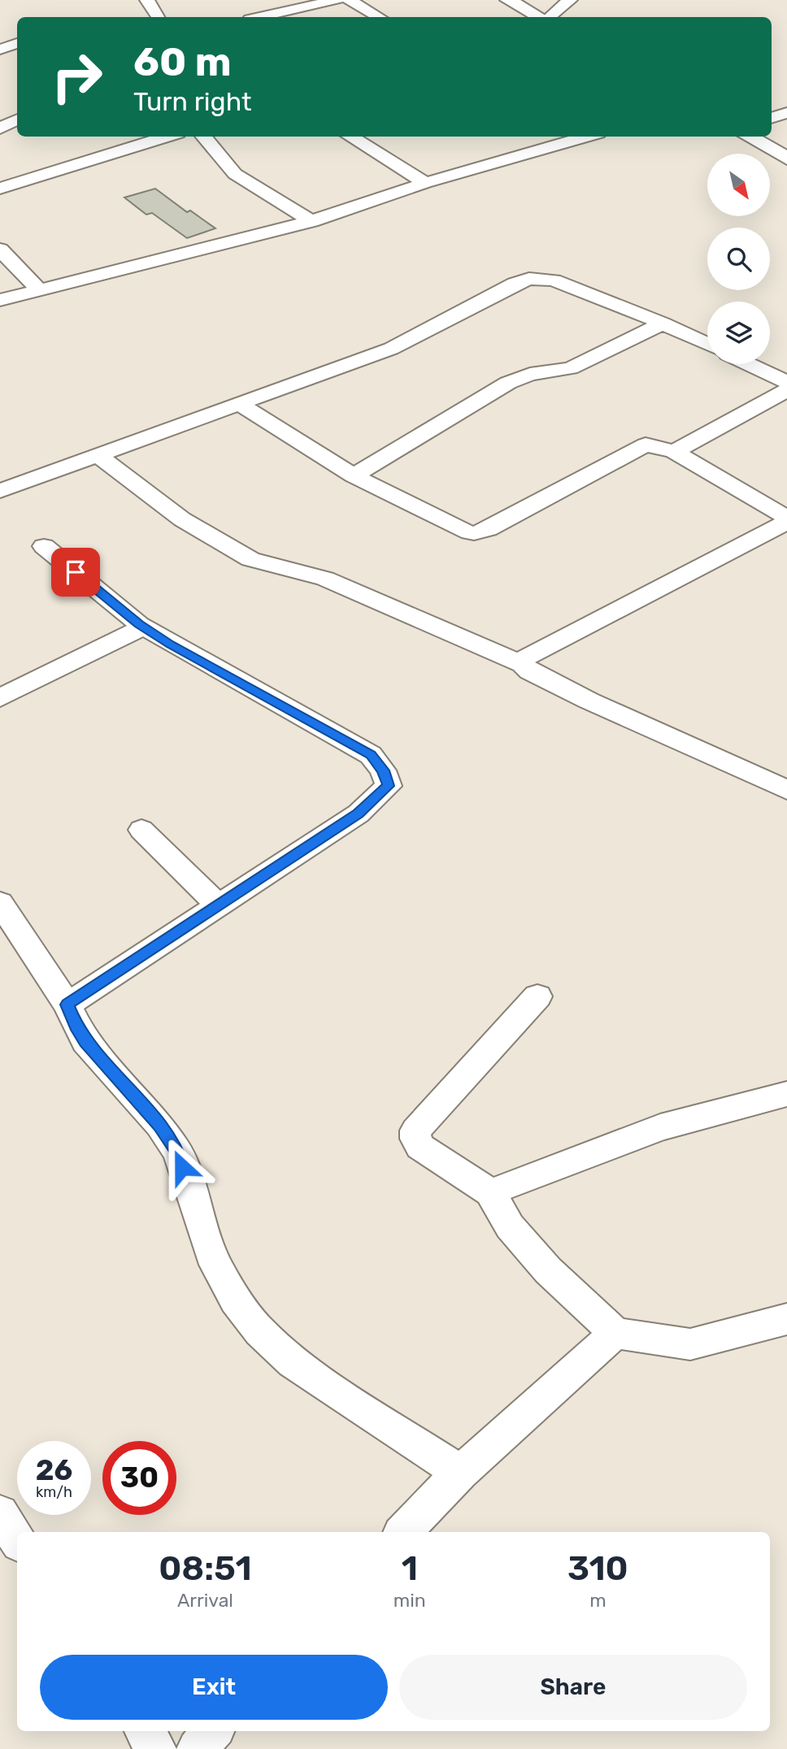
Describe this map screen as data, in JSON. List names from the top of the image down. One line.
{"north":"bottom right","page":{"turn":["60 m","Turn right"],"speed":"26 km/h","limit":"30","eta":["08:51","Arrival","1","min","310","m"],"buttons":["Exit","Share"]}}
